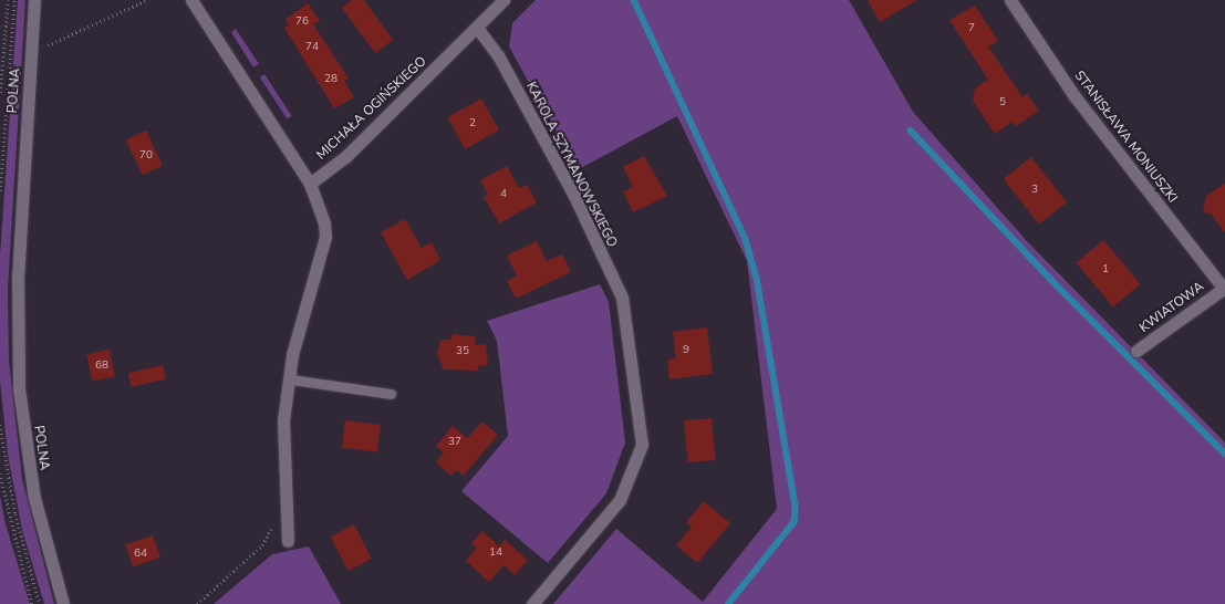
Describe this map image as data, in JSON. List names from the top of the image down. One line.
{"streets":{"street":["POLNA","MICHAŁA OGIŃSKIEGO","STANISŁAWA MONIUSZKI","KAROLA SZYMANOWSKIEGO","KWIATOWA"]},"crossings":[["MICHAŁA OGIŃSKIEGO","KAROLA SZYMANOWSKIEGO"],["STANISŁAWA MONIUSZKI","KWIATOWA"]],"house_numbers":["76","7","74","28","5","2","70","3","4","1","9","35","68","37","14","64"]}
